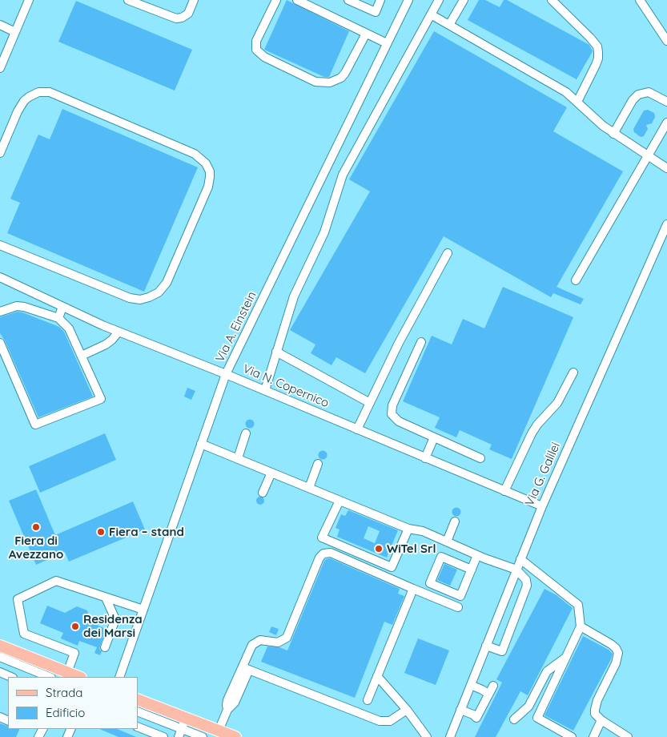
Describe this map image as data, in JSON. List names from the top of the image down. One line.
{"streets":{"street":["Via A. Einstein","Via N. Copernico","Via G. Galilei"]},"crossings":[["Via A. Einstein","Via N. Copernico"],["Via N. Copernico","Via G. Galilei"]],"places":["Fiera di Avezzano","Fiera – stand","WiTel Srl","Residenza dei Marsi"],"legend":["Strada","Edificio"]}
